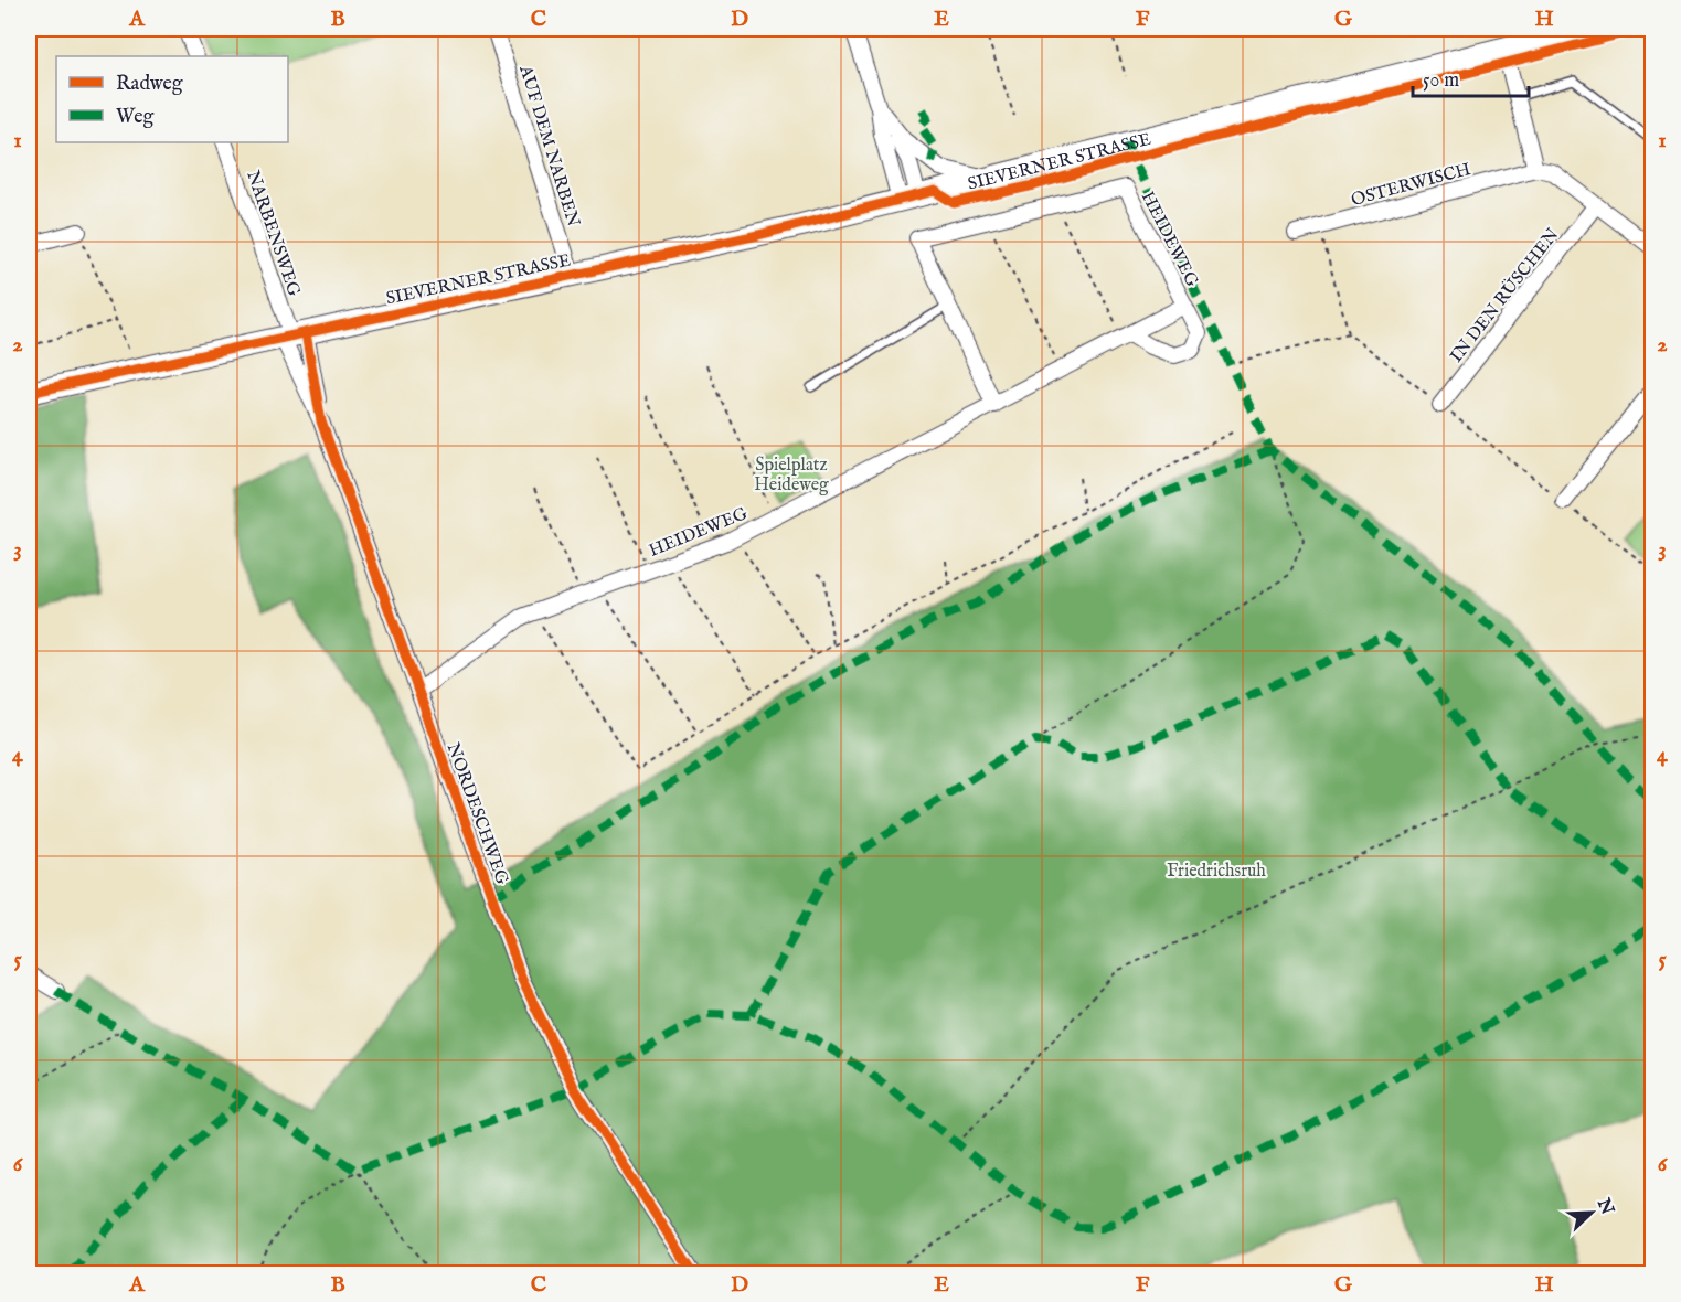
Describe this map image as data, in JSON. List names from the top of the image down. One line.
{"streets":{"main road":["SIEVERNER STRASSE"],"street":["AUF DEM NARBEN","OSTERWISCH","NARBENSWEG","HEIDEWEG","IN DEN RÜSCHEN","NORDESCHWEG"]},"crossings":[["AUF DEM NARBEN","SIEVERNER STRASSE"],["SIEVERNER STRASSE","NARBENSWEG"],["SIEVERNER STRASSE","NORDESCHWEG"],["NARBENSWEG","NORDESCHWEG"],["HEIDEWEG","NORDESCHWEG"]],"parks":["Spielplatz Heideweg","Friedrichsruh"],"legend":["Radweg","Weg"],"scale_bar":"50 m","north":"top right","grid":{"columns":["A","B","C","D","E","F","G","H"],"rows":["1","2","3","4","5","6"]}}
